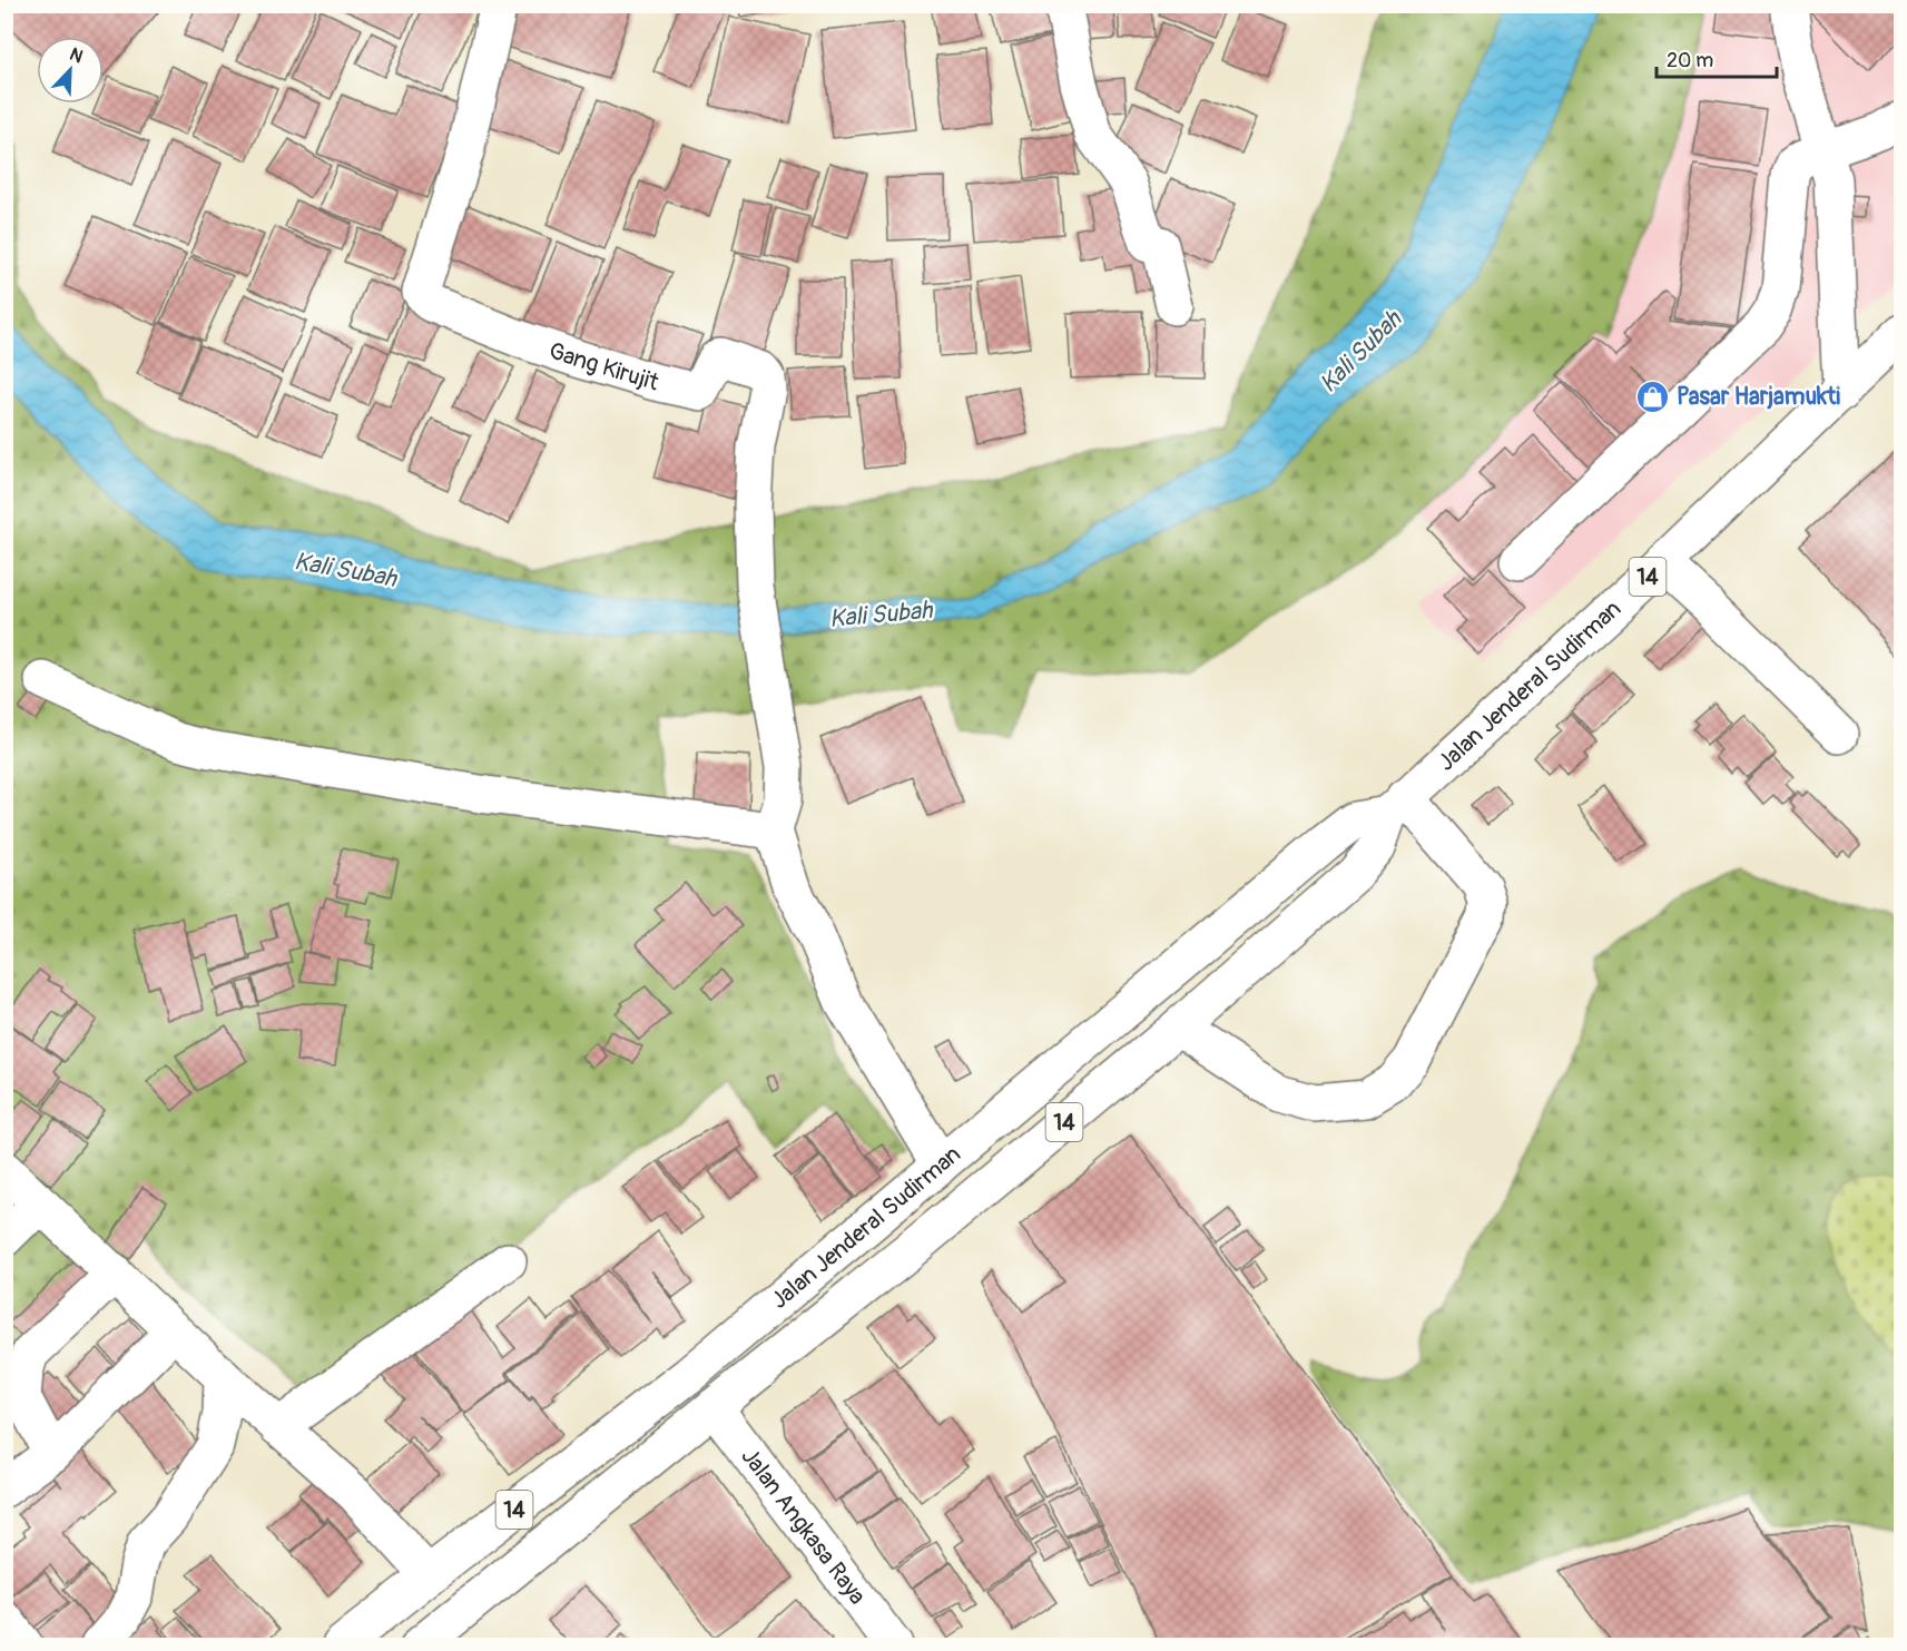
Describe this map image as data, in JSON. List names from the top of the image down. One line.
{"streets":{"main road":["Gang Kirujit","14","Jalan Jenderal Sudirman","Jalan Angkasa Raya"]},"crossings":[["Jalan Jenderal Sudirman","Jalan Angkasa Raya"]],"water":["Kali Subah"],"places":{"shop":["Pasar Harjamukti"]},"scale_bar":"20 m","north":"top right"}
